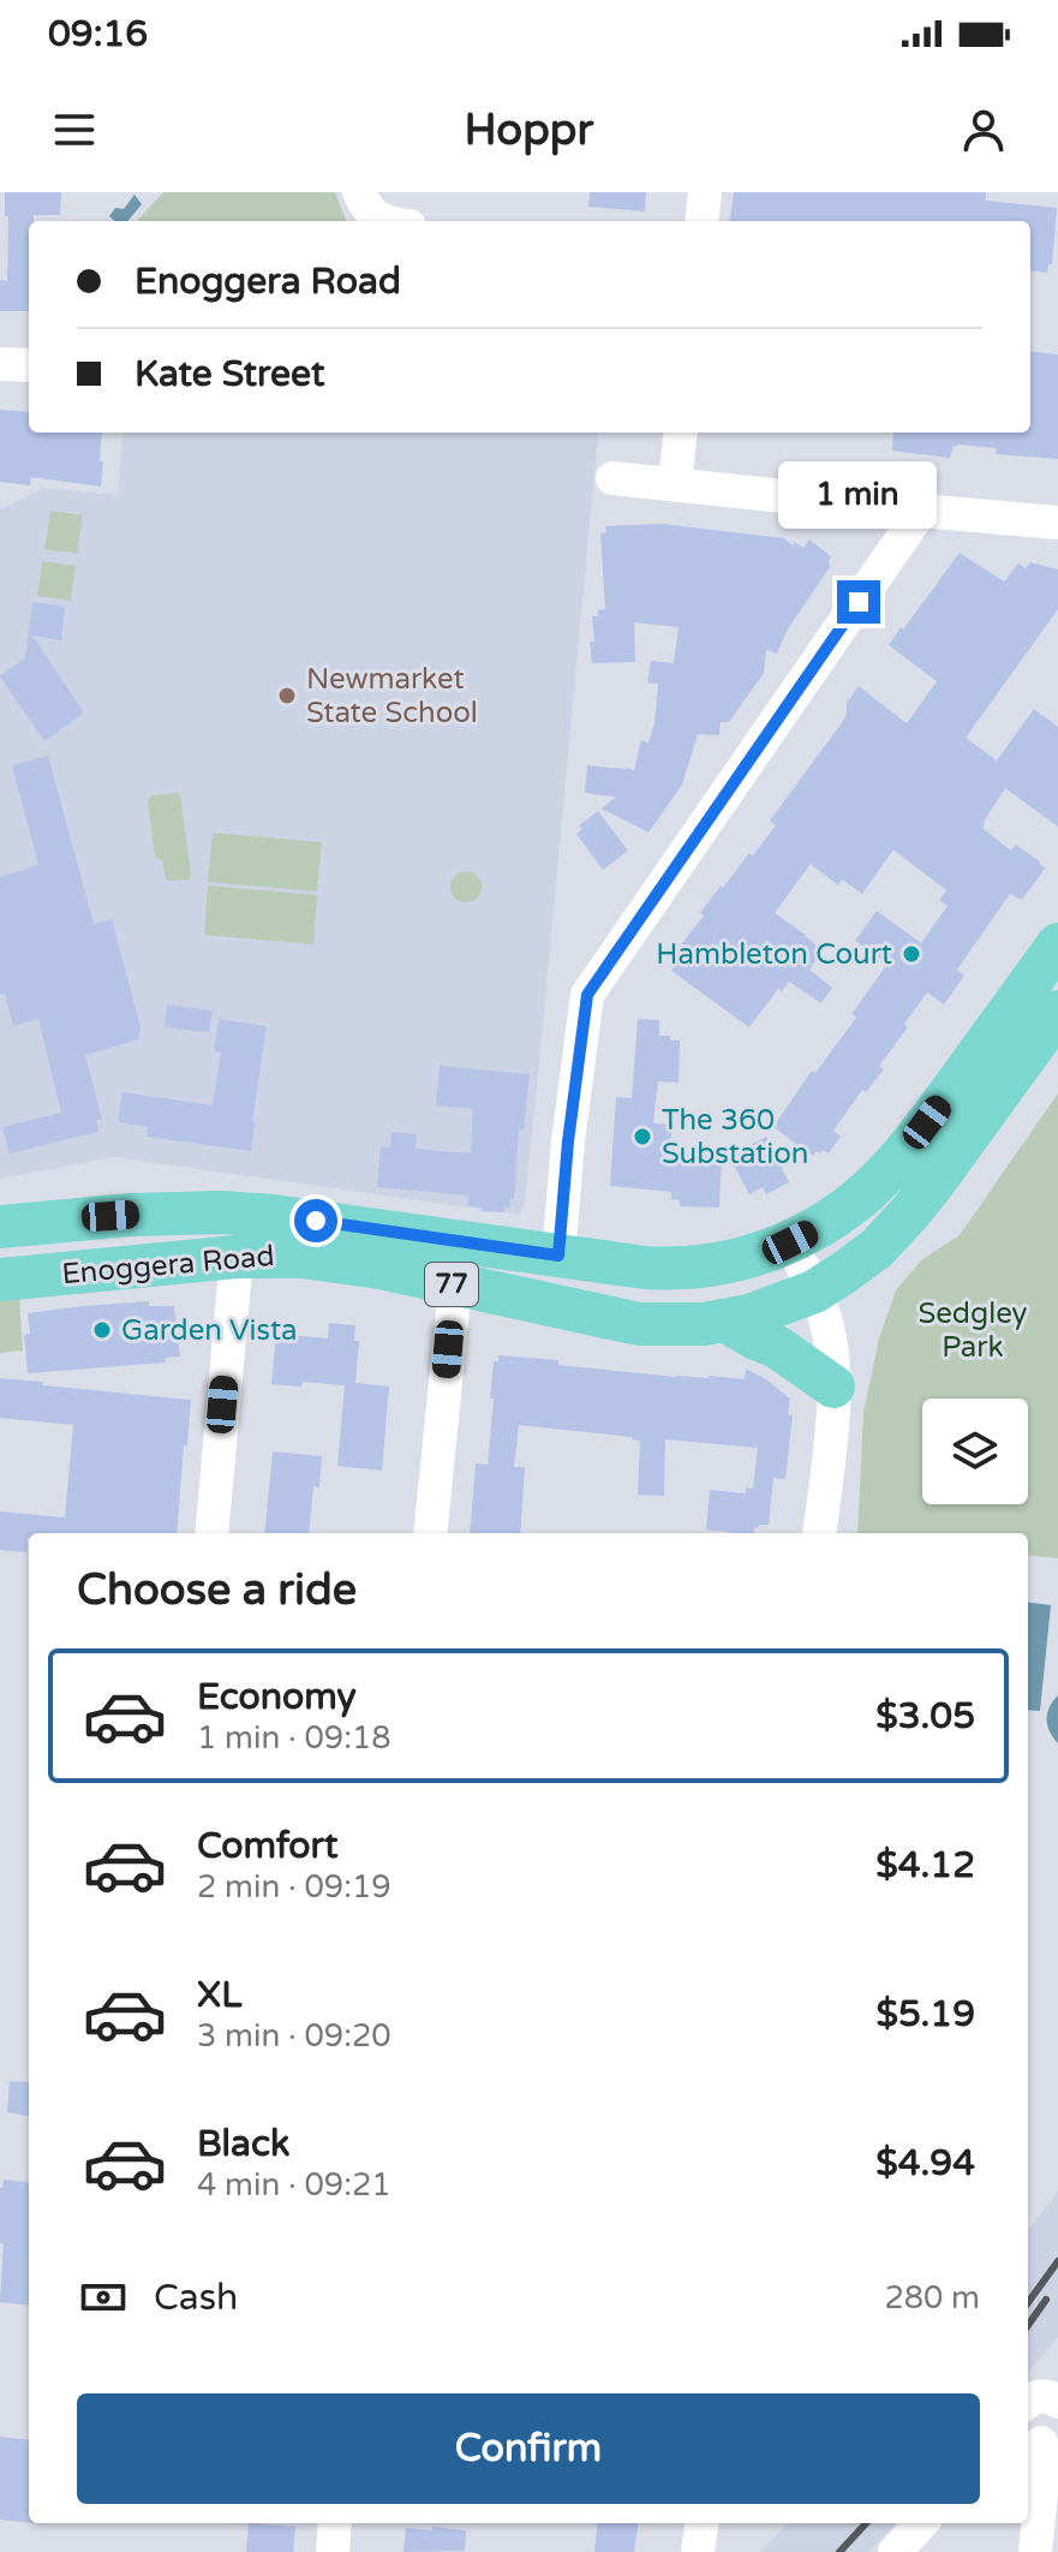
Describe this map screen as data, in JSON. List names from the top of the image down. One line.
{"streets":{"main road":["Enoggera Road","77"]},"parks":["Sedgley Park"],"places":["Newmarket State School","Hambleton Court","The 360 Substation","Garden Vista"],"page":{"status":"09:16","header":"Hoppr","banner":["Enoggera Road","Kate Street"],"bubble":"1 min","heading":"Choose a ride","list":[{"name":"Economy","note":"1 min · 09:18","value":"$3.05"},{"name":"Comfort","note":"2 min · 09:19","value":"$4.12"},{"name":"XL","note":"3 min · 09:20","value":"$5.19"},{"name":"Black","note":"4 min · 09:21","value":"$4.94"}],"pay":["Cash","280 m"],"buttons":"Confirm"}}
